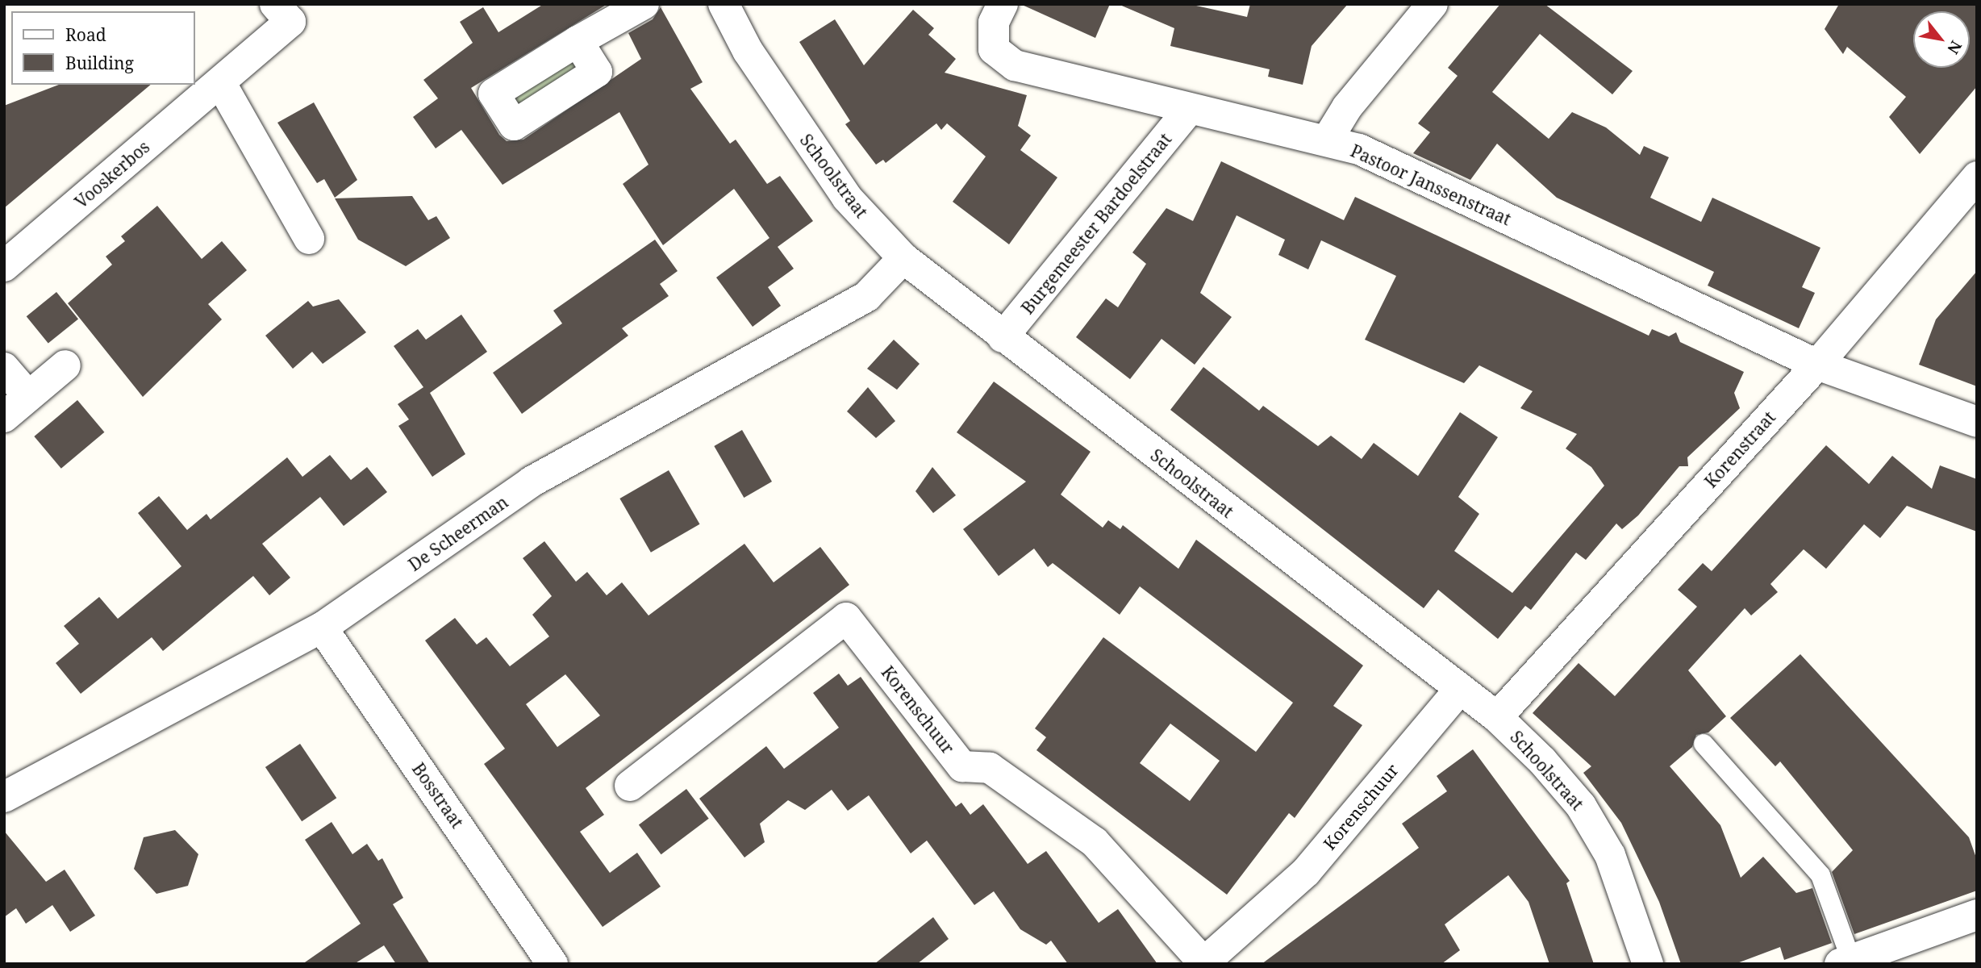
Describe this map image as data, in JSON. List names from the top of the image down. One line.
{"streets":{"street":["Vooskerbos","Schoolstraat","Pastoor Janssenstraat","Burgemeester Bardoelstraat","Korenstraat","De Scheerman","Korenschuur","Bosstraat"]},"crossings":[["Schoolstraat","Burgemeester Bardoelstraat"],["Schoolstraat","Korenstraat"],["Schoolstraat","De Scheerman"],["Schoolstraat","Korenschuur"],["Pastoor Janssenstraat","Burgemeester Bardoelstraat"],["Pastoor Janssenstraat","Korenstraat"],["De Scheerman","Bosstraat"]],"legend":["Road","Building"],"north":"bottom right"}
